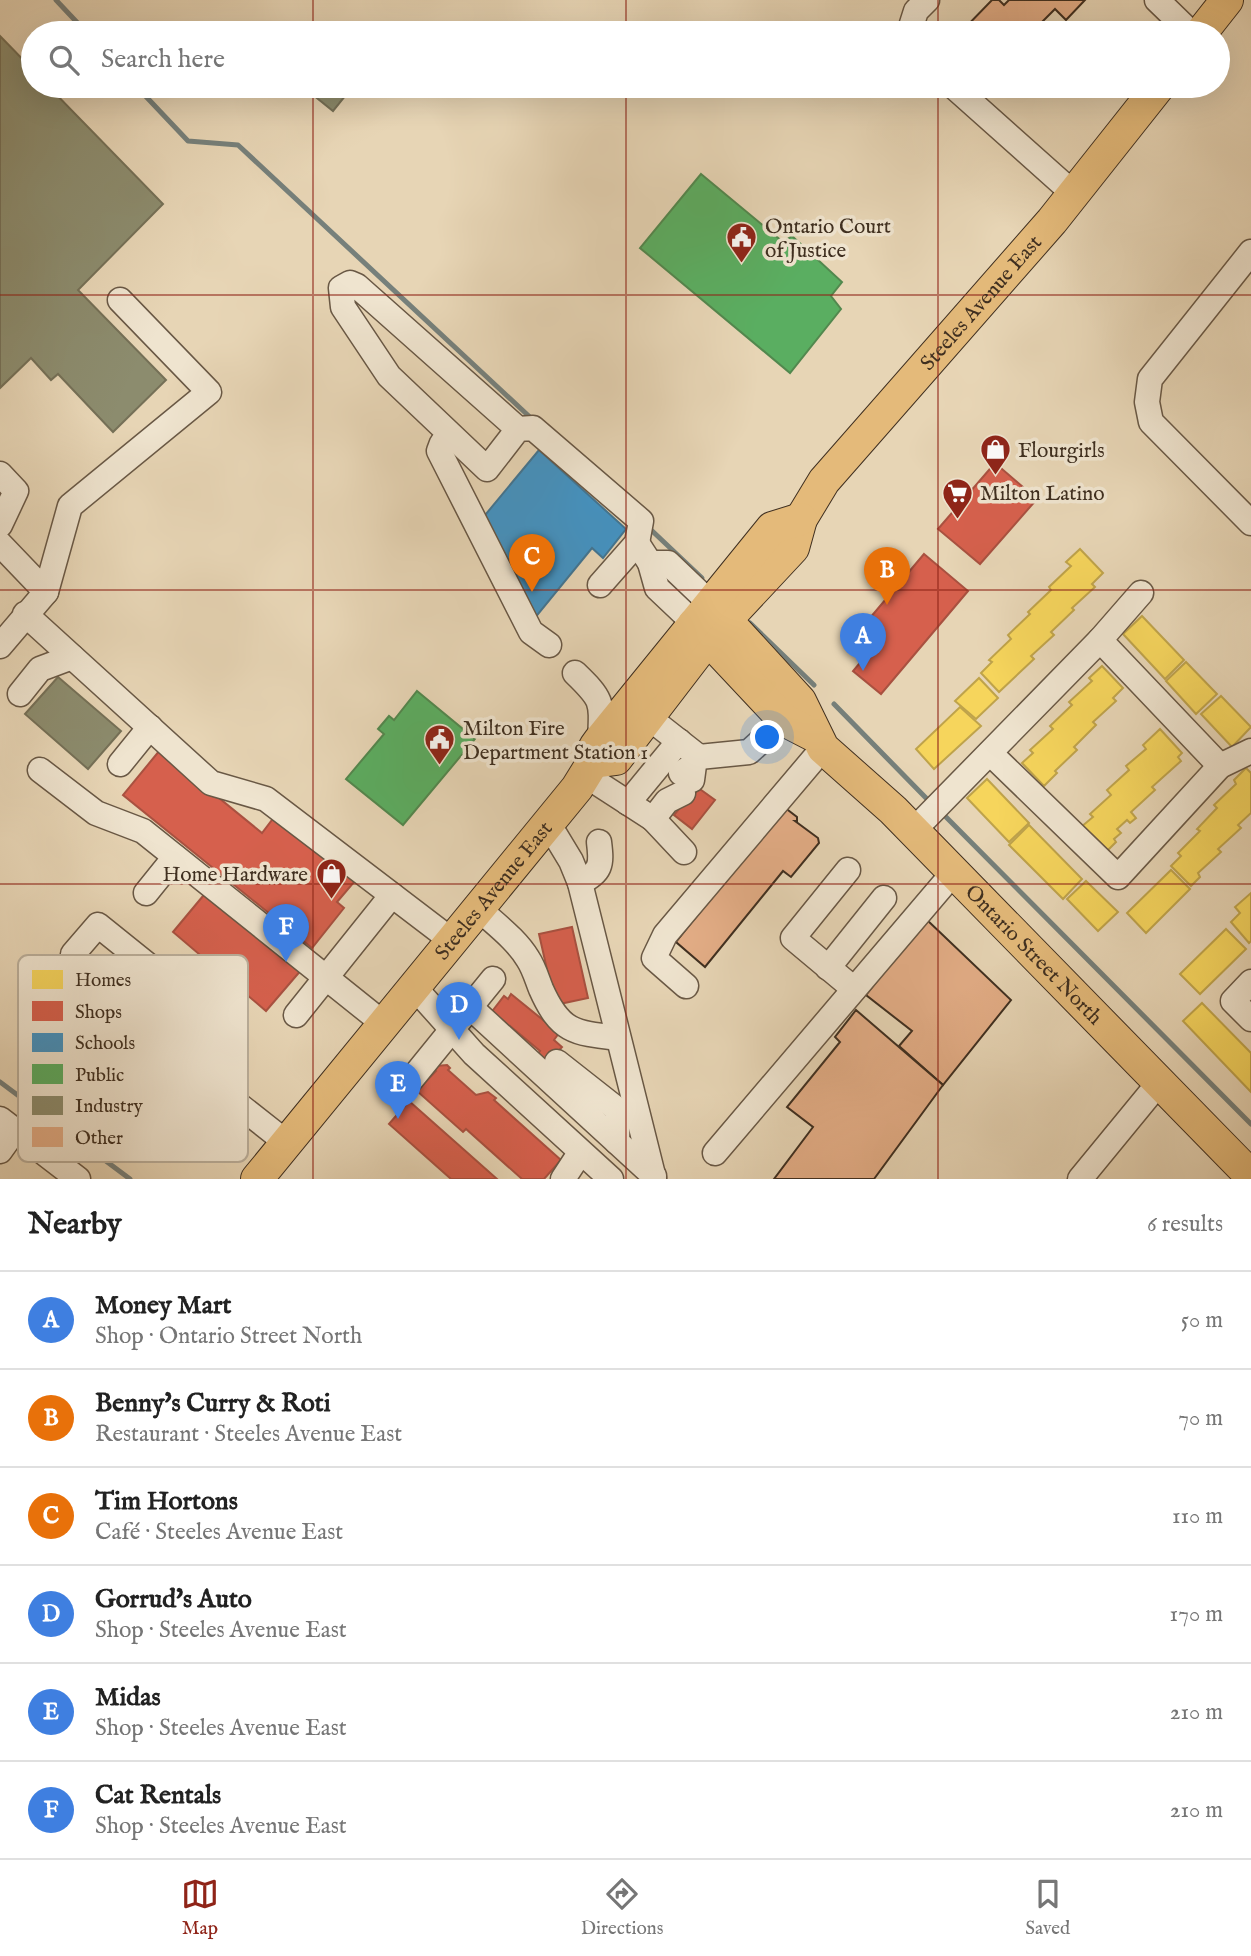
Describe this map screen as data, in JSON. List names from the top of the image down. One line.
{"streets":{"main road":["Steeles Avenue East","Ontario Street North"]},"crossings":[["Steeles Avenue East","Ontario Street North"]],"places":{"public building":["Ontario Court of Justice","Milton Fire Department Station 1"],"shop":["Flourgirls","Home Hardware"],"supermarket":["Milton Latino"]},"legend":["Homes","Shops","Schools","Public","Industry","Other"],"page":{"search":"Search here","pins":["C","B","A","F","D","E"],"heading":["Nearby","6 results"],"list":[{"mark":"A","name":"Money Mart","note":"Shop · Ontario Street North","value":"50 m"},{"mark":"B","name":"Benny's Curry & Roti","note":"Restaurant · Steeles Avenue East","value":"70 m"},{"mark":"C","name":"Tim Hortons","note":"Café · Steeles Avenue East","value":"110 m"},{"mark":"D","name":"Gorrud's Auto","note":"Shop · Steeles Avenue East","value":"170 m"},{"mark":"E","name":"Midas","note":"Shop · Steeles Avenue East","value":"210 m"},{"mark":"F","name":"Cat Rentals","note":"Shop · Steeles Avenue East","value":"210 m"}],"nav":["Map","Directions","Saved"]}}
